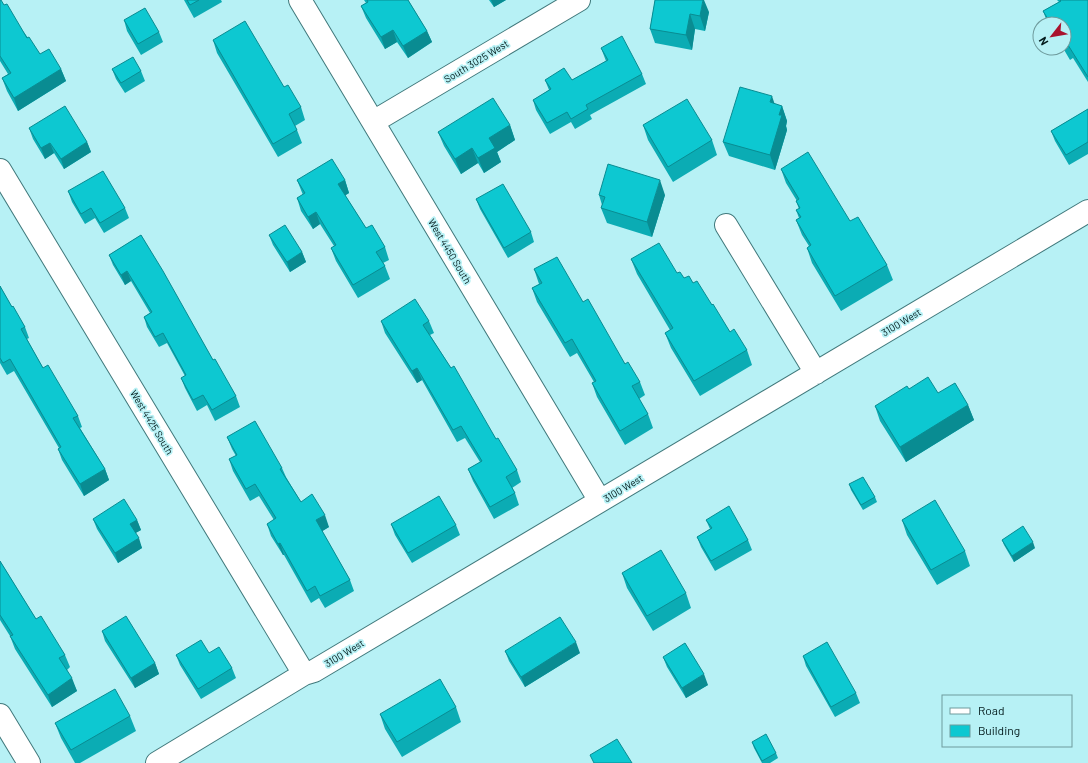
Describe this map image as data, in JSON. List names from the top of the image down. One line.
{"streets":{"street":["South 3025 West","West 4450 South","3100 West","West 4425 South"]},"crossings":[["South 3025 West","West 4450 South"],["West 4450 South","3100 West"],["3100 West","West 4425 South"]],"legend":["Road","Building"],"north":"bottom left"}
